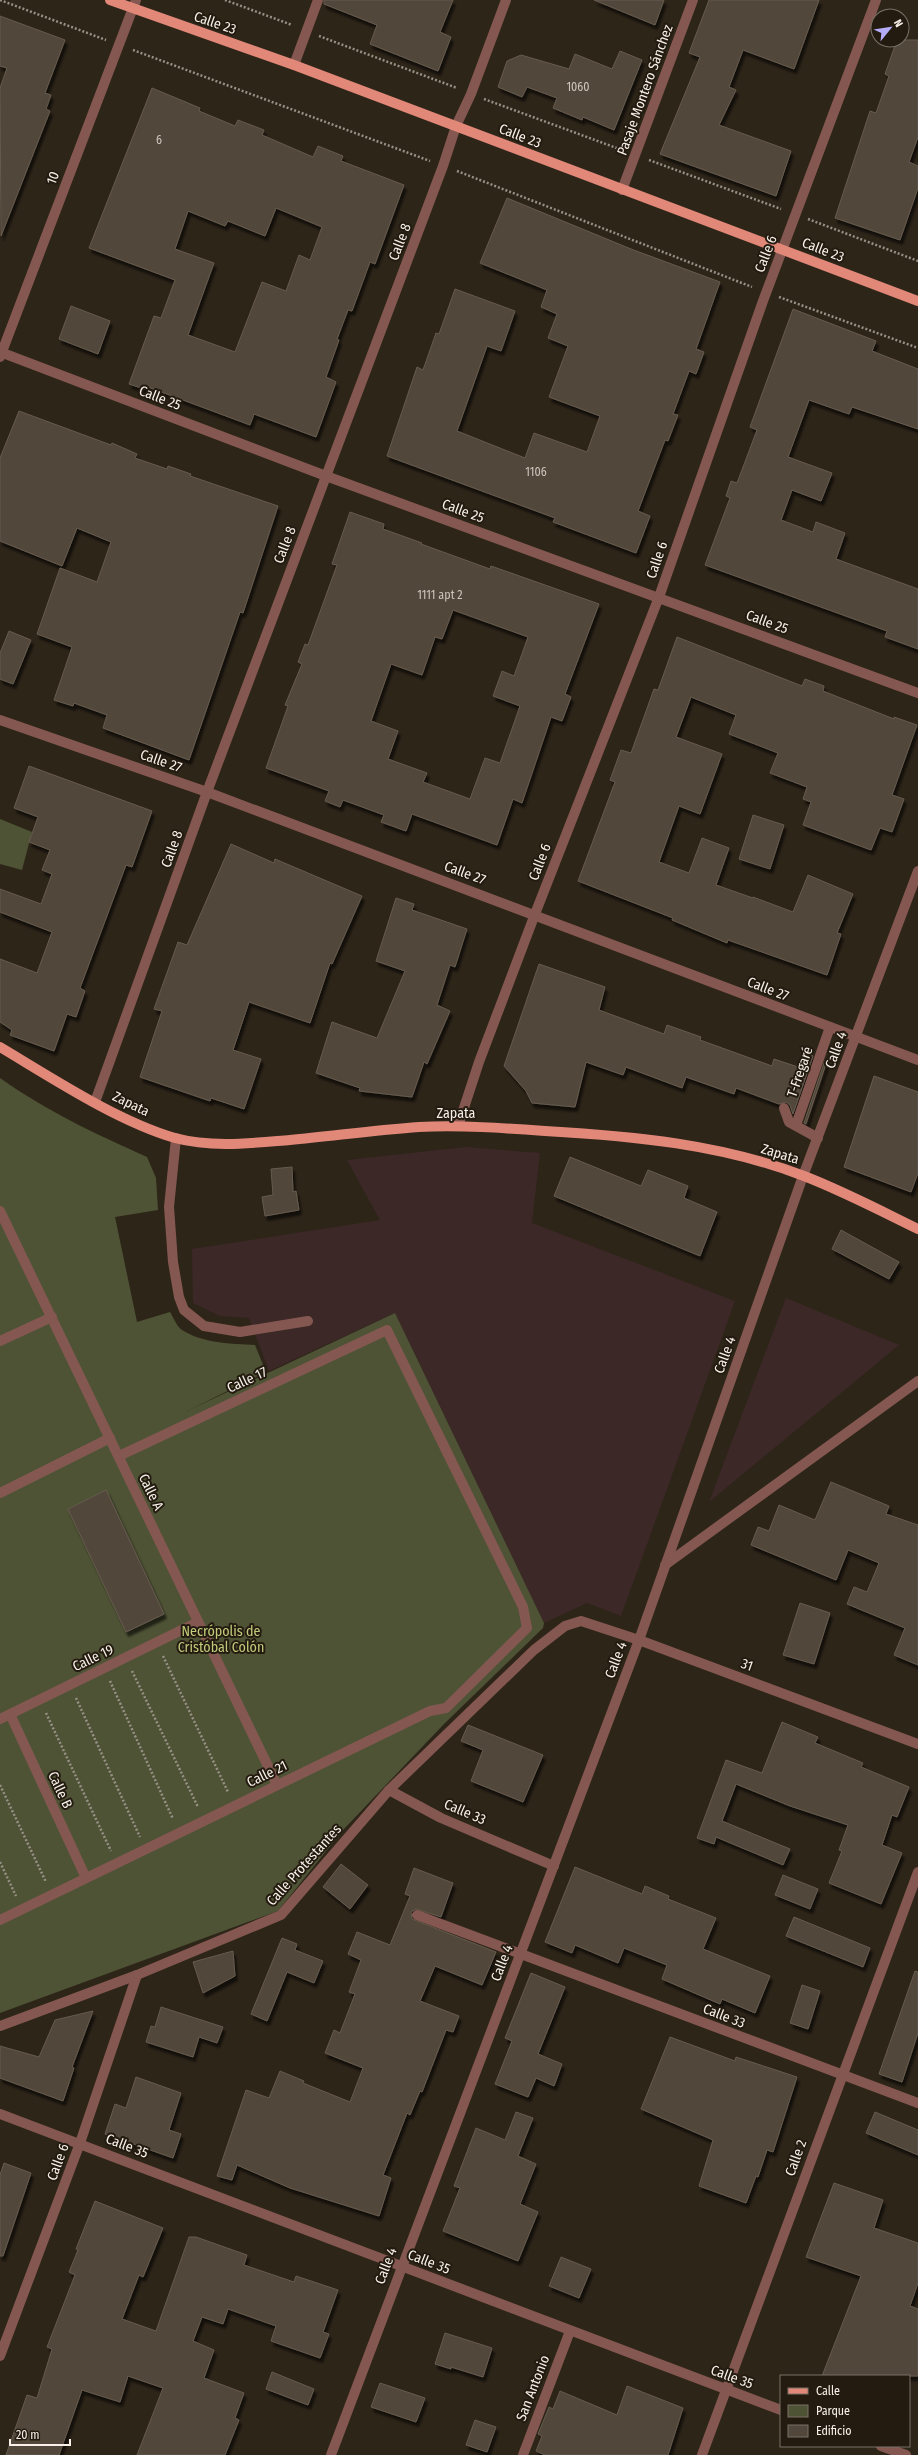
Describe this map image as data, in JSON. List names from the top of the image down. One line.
{"streets":{"main road":["Calle 23","Zapata"],"street":["Pasaje Montero Sánchez","10","Calle 8","Calle 6","Calle 25","Calle 27","Calle 4","T-Fregaré","Calle 17","Calle A","Calle 19","31","Calle 21","Calle B","Calle 33","Calle Protestantes","Calle 35","Calle 2","San Antonio"]},"crossings":[["Calle 23","Pasaje Montero Sánchez"],["Calle 23","10"],["Calle 23","Calle 8"],["Calle 23","Calle 6"],["10","Calle 25"],["Calle 8","Calle 25"],["Calle 8","Calle 27"],["Calle 8","Zapata"],["Calle 6","Calle 25"],["Calle 6","Calle 27"],["Calle 6","Zapata"],["Calle 6","Calle Protestantes"],["Calle 6","Calle 35"],["Calle 27","Calle 4"],["Calle 27","T-Fregaré"],["Calle 4","T-Fregaré"],["Calle 4","Zapata"],["Calle 4","31"],["Calle 4","Calle 33"],["Calle 4","Calle 35"],["Calle 17","Calle A"],["Calle 17","Calle 21"],["Calle A","Calle 19"],["Calle A","Calle 21"],["Calle 19","Calle B"],["31","Calle Protestantes"],["Calle 21","Calle B"],["Calle 33","Calle Protestantes"],["Calle 33","Calle 2"],["Calle 35","Calle 2"],["Calle 35","San Antonio"]],"parks":["Necrópolis de Cristóbal Colón"],"house_numbers":["1060","6","1106","1111 apt 2"],"legend":["Calle","Parque","Edificio"],"scale_bar":"20 m","north":"top right"}
